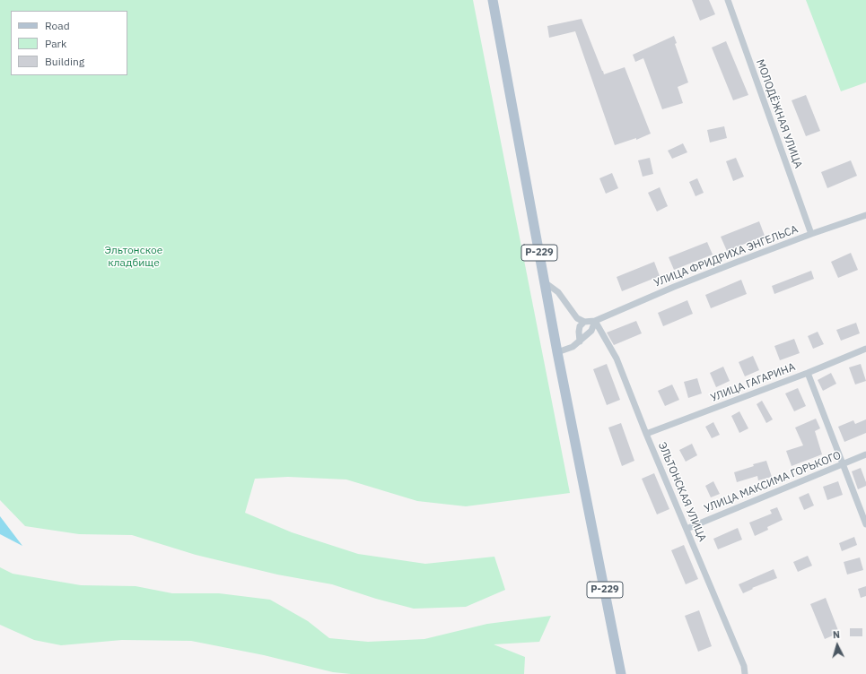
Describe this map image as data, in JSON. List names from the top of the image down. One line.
{"streets":{"main road":["Р-229"],"street":["МОЛОДЁЖНАЯ УЛИЦА","УЛИЦА ФРИДРИХА ЭНГЕЛЬСА","УЛИЦА ГАГАРИНА","УЛИЦА МАКСИМА ГОРЬКОГО","ЭЛЬТОНСКАЯ УЛИЦА"]},"crossings":[["МОЛОДЁЖНАЯ УЛИЦА","УЛИЦА ФРИДРИХА ЭНГЕЛЬСА"],["УЛИЦА ФРИДРИХА ЭНГЕЛЬСА","ЭЛЬТОНСКАЯ УЛИЦА"],["УЛИЦА ГАГАРИНА","ЭЛЬТОНСКАЯ УЛИЦА"],["УЛИЦА МАКСИМА ГОРЬКОГО","ЭЛЬТОНСКАЯ УЛИЦА"]],"parks":["Эльтонское кладбище"],"legend":["Road","Park","Building"],"north":"top"}
